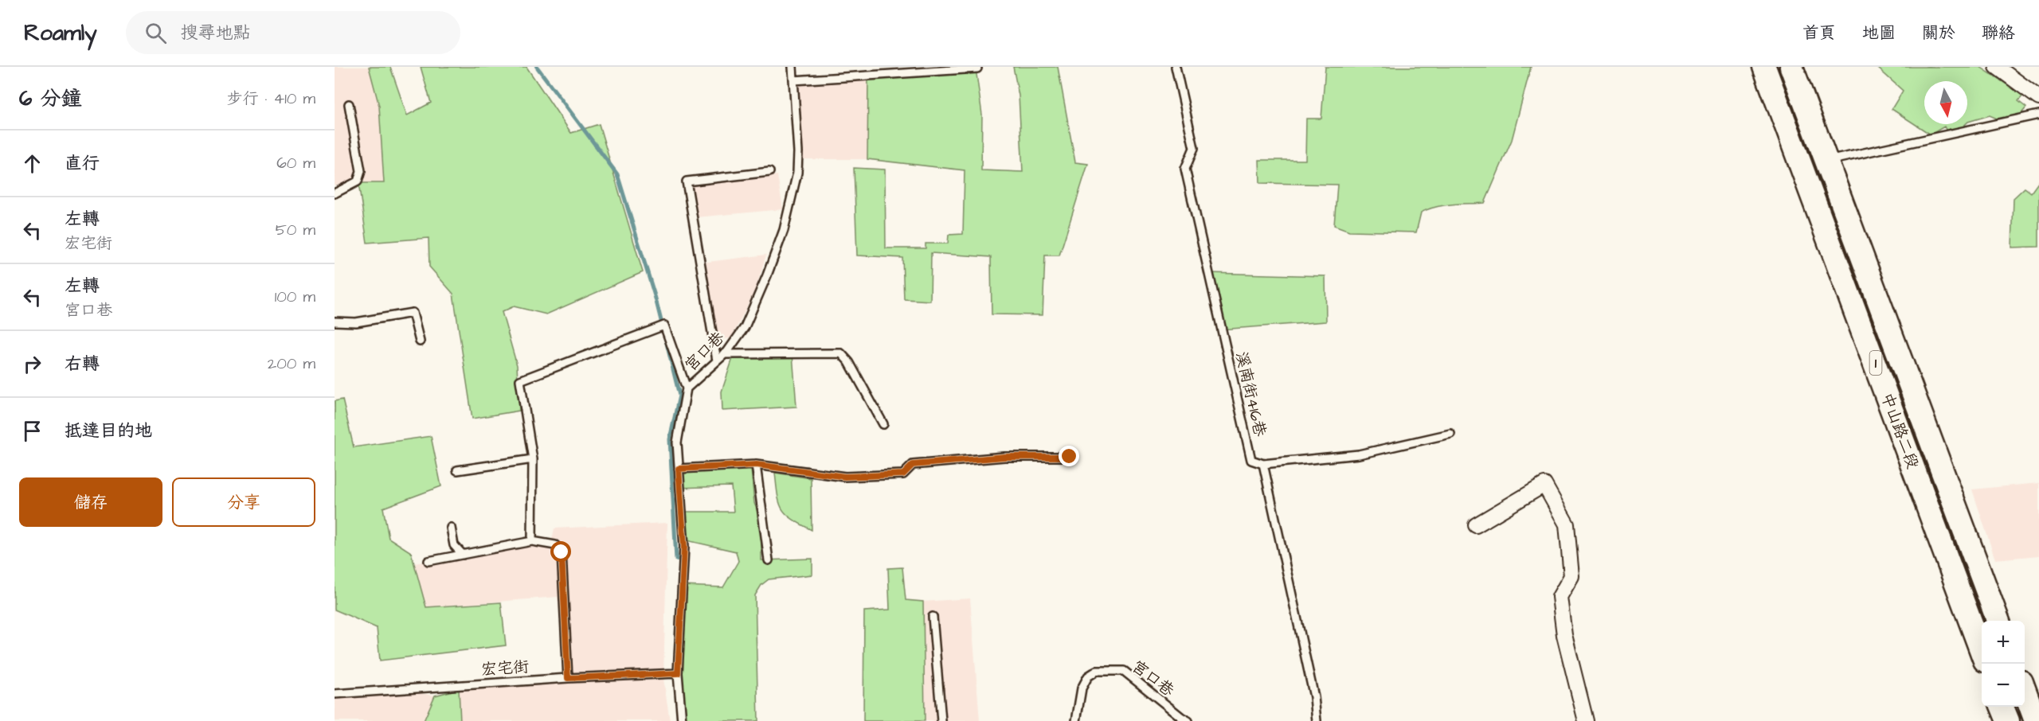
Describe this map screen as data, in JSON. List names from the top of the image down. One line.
{"streets":{"main road":["1","中山路二段"],"lane":["宮口巷","溪南街416巷","宏宅街"]},"crossings":[["宮口巷","宏宅街"]],"north":"bottom","page":{"header":"Roamly","search":"搜尋地點","nav":["首頁","地圖","關於","聯絡"],"heading":["6 分鐘","步行 · 410 m"],"list":[["直行","60 m"],["左轉","宏宅街","50 m"],["左轉","宮口巷","100 m"],["右轉","200 m"],"抵達目的地"],"buttons":["儲存","分享"],"map_buttons":["+","−"]}}
